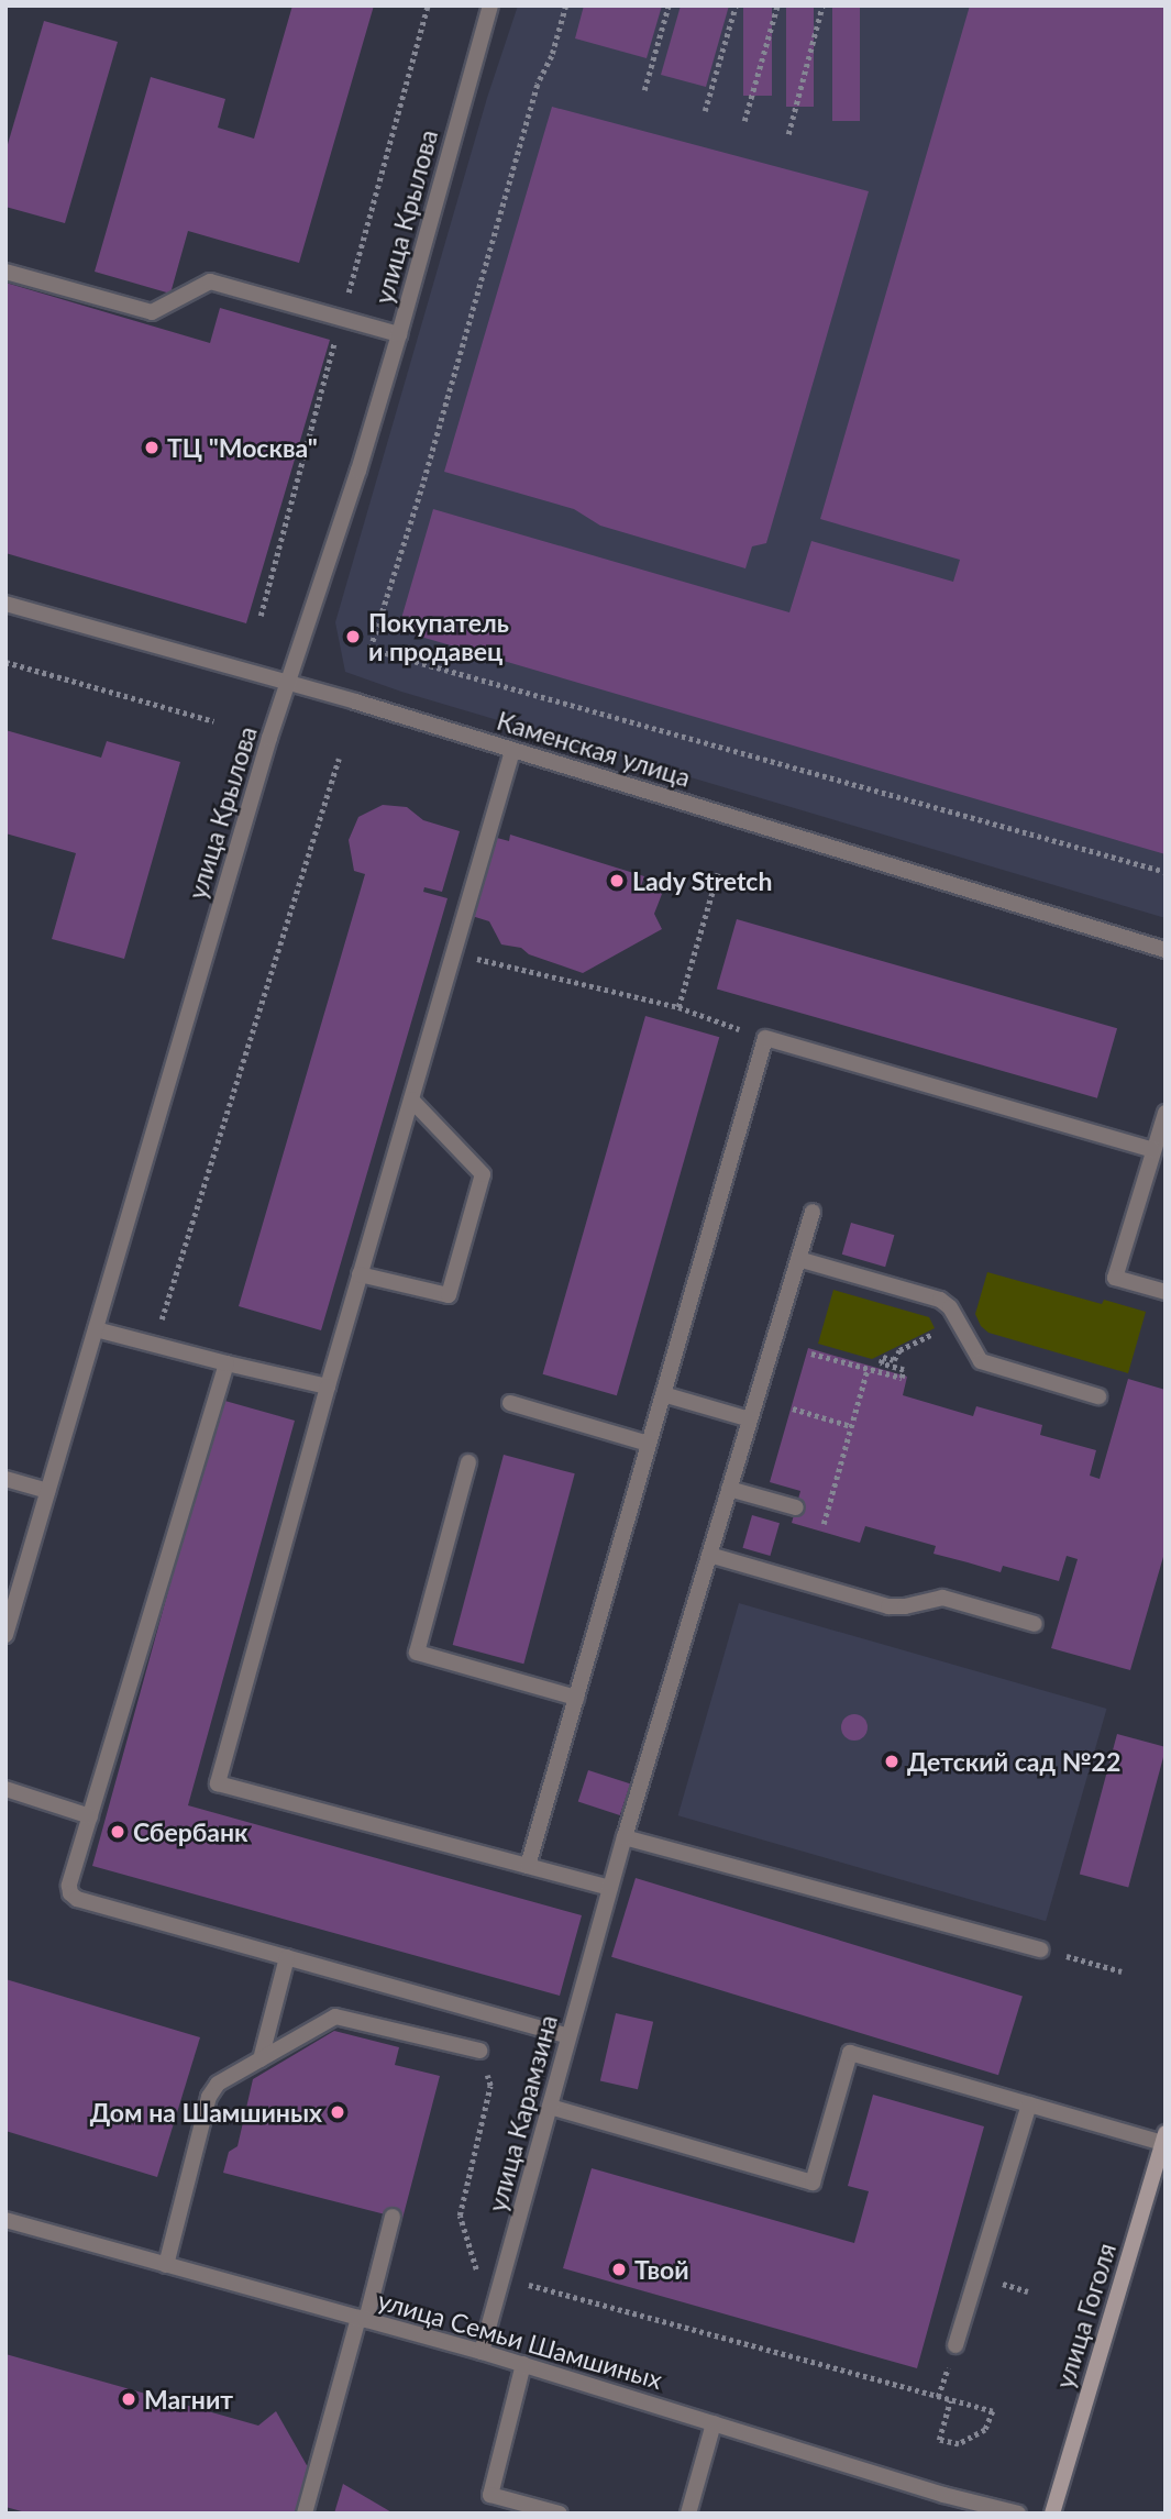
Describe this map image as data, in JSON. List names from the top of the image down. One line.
{"streets":{"main road":["улица Гоголя"],"street":["улица Крылова","Каменская улица","улица Карамзина","улица Семьи Шамшиных"]},"crossings":[["улица Крылова","Каменская улица"],["улица Карамзина","улица Семьи Шамшиных"]],"places":["ТЦ \"Москва\"","Покупатель и продавец","Lady Stretch","Детский сад №22","Сбербанк","Дом на Шамшиных","Твой","Магнит"]}
